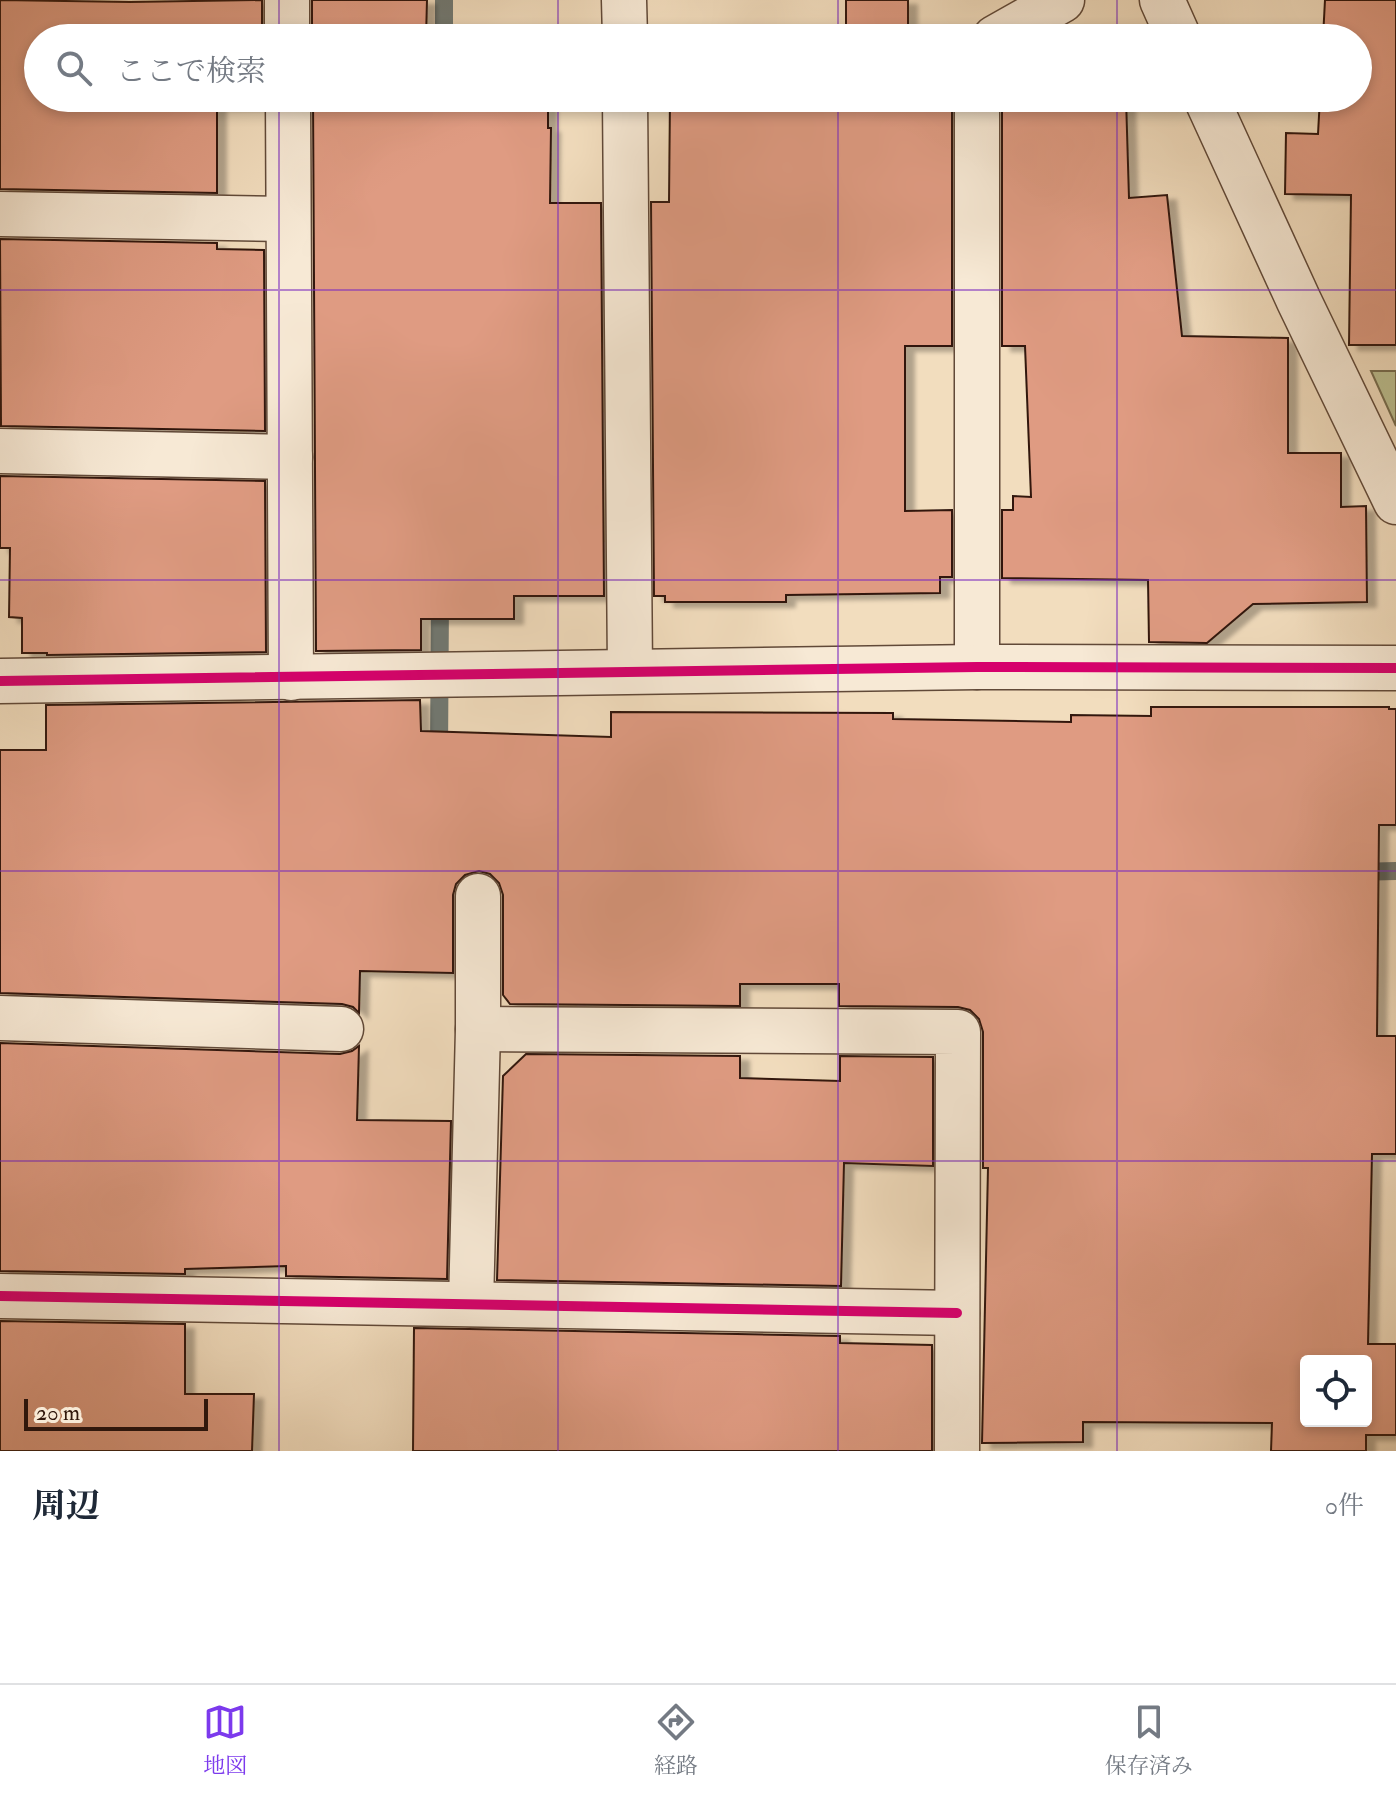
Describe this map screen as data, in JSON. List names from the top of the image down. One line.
{"scale_bar":"20 m","page":{"search":"ここで検索","scale":"20 m","heading":["周辺","0件"],"nav":["地図","経路","保存済み"]}}
